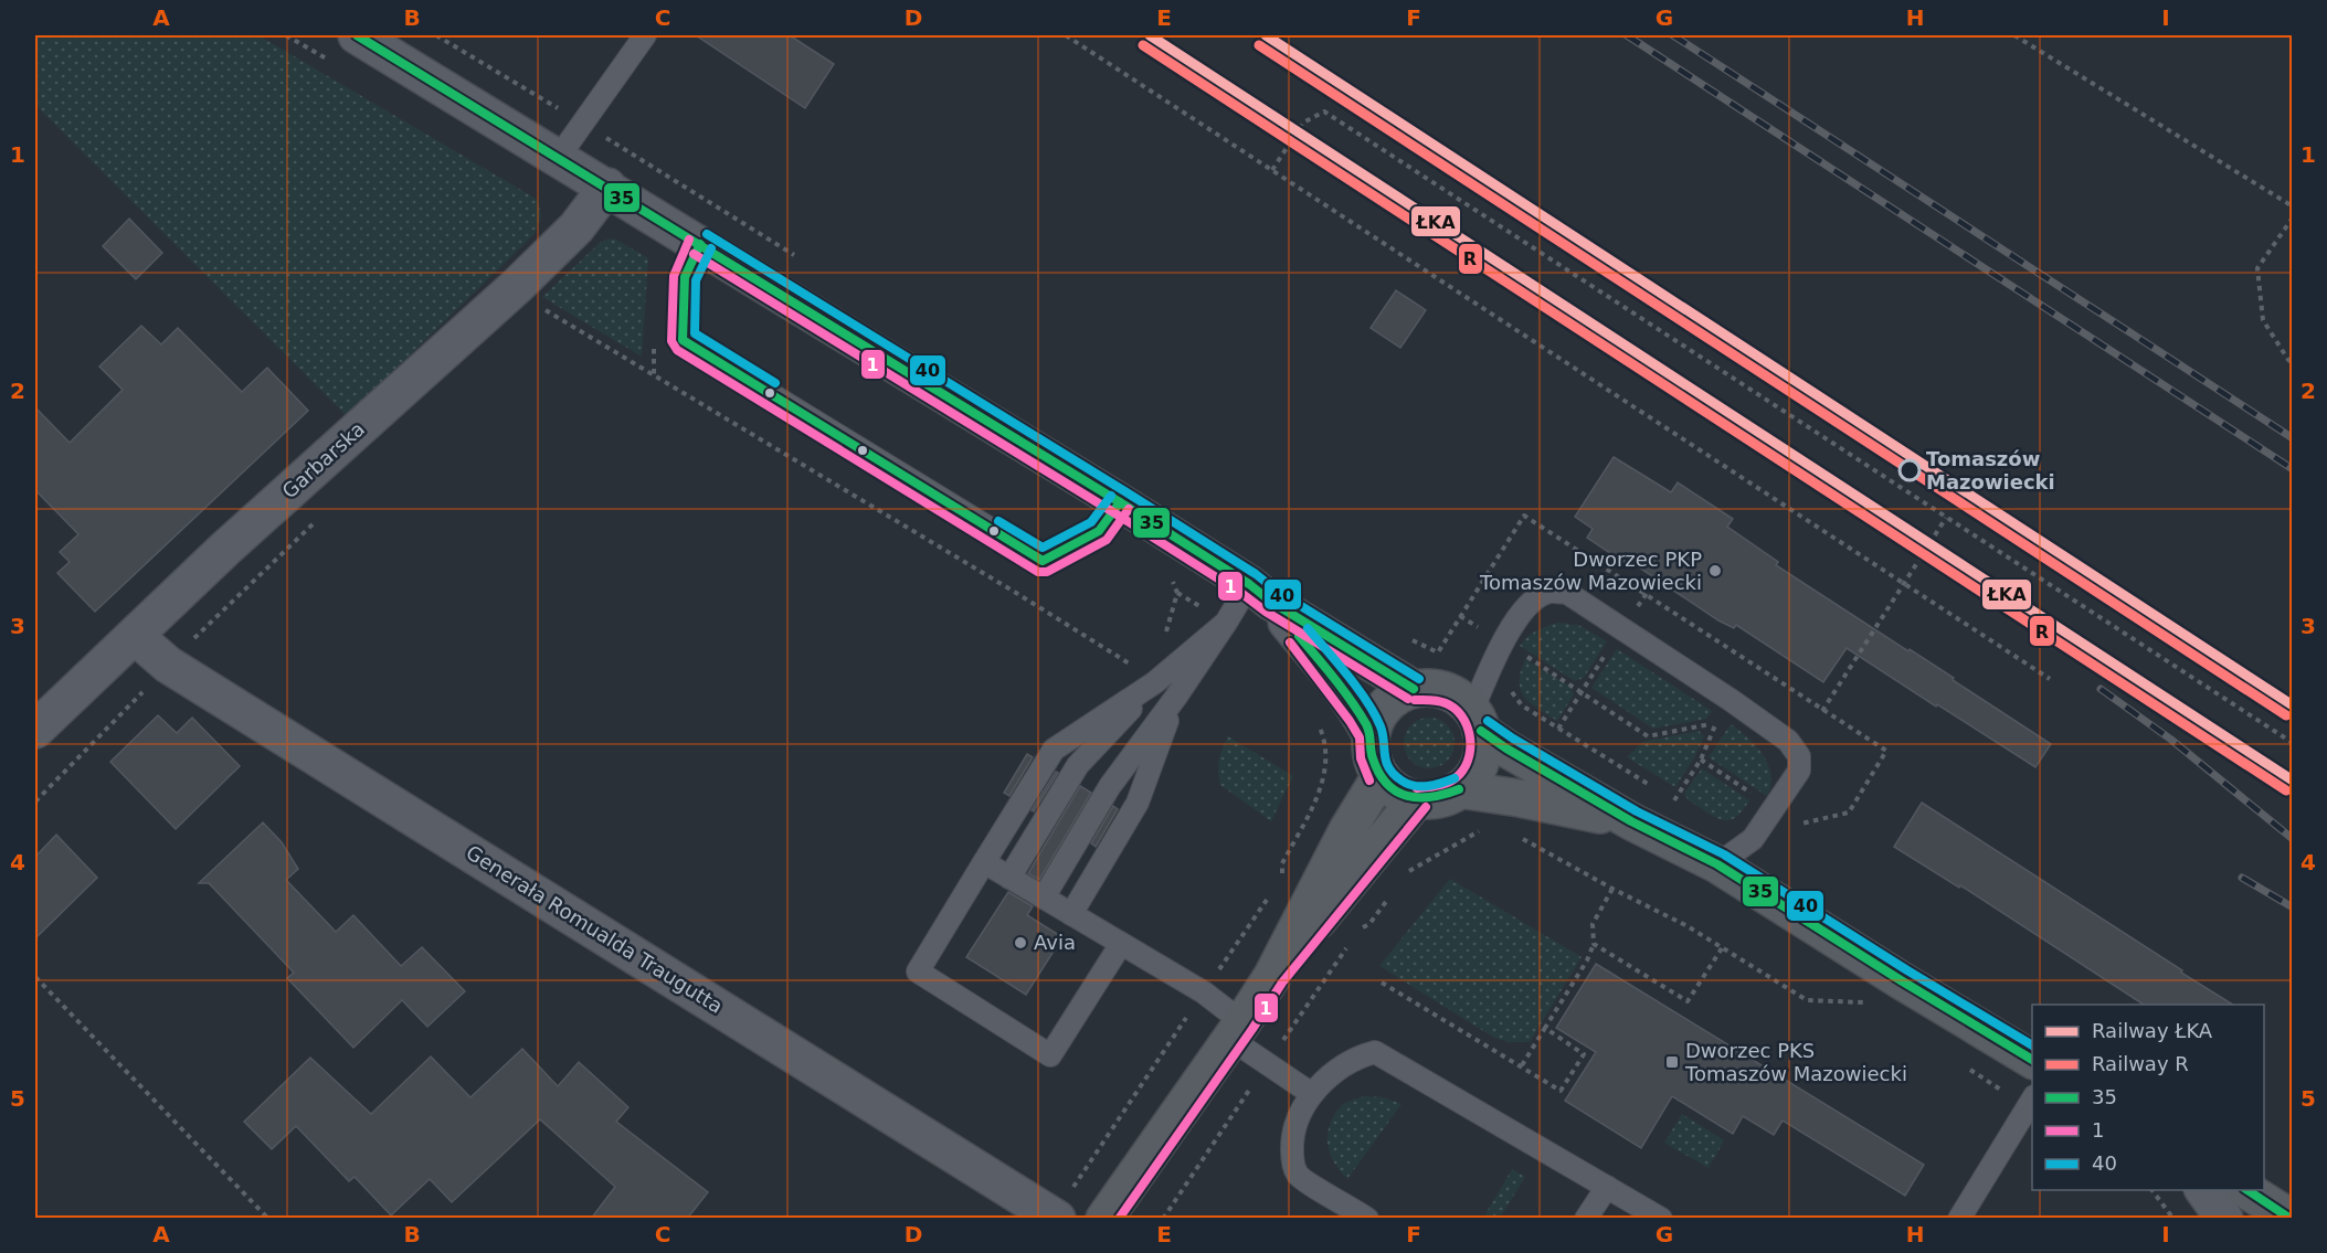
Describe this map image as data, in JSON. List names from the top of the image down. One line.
{"streets":{"street":["Garbarska","Generała Romualda Traugutta"]},"crossings":[["Garbarska","Generała Romualda Traugutta"]],"places":{"other":["Tomaszów Mazowiecki","Dworzec PKP Tomaszów Mazowiecki","Avia"],"transit":["Dworzec PKS Tomaszów Mazowiecki"]},"lines":["rail line ŁKA","transit line 35","rail line R","transit line 40","transit line 1"],"legend":["Railway ŁKA","Railway R","35","1","40"],"grid":{"columns":["A","B","C","D","E","F","G","H","I"],"rows":["1","2","3","4","5"]}}
